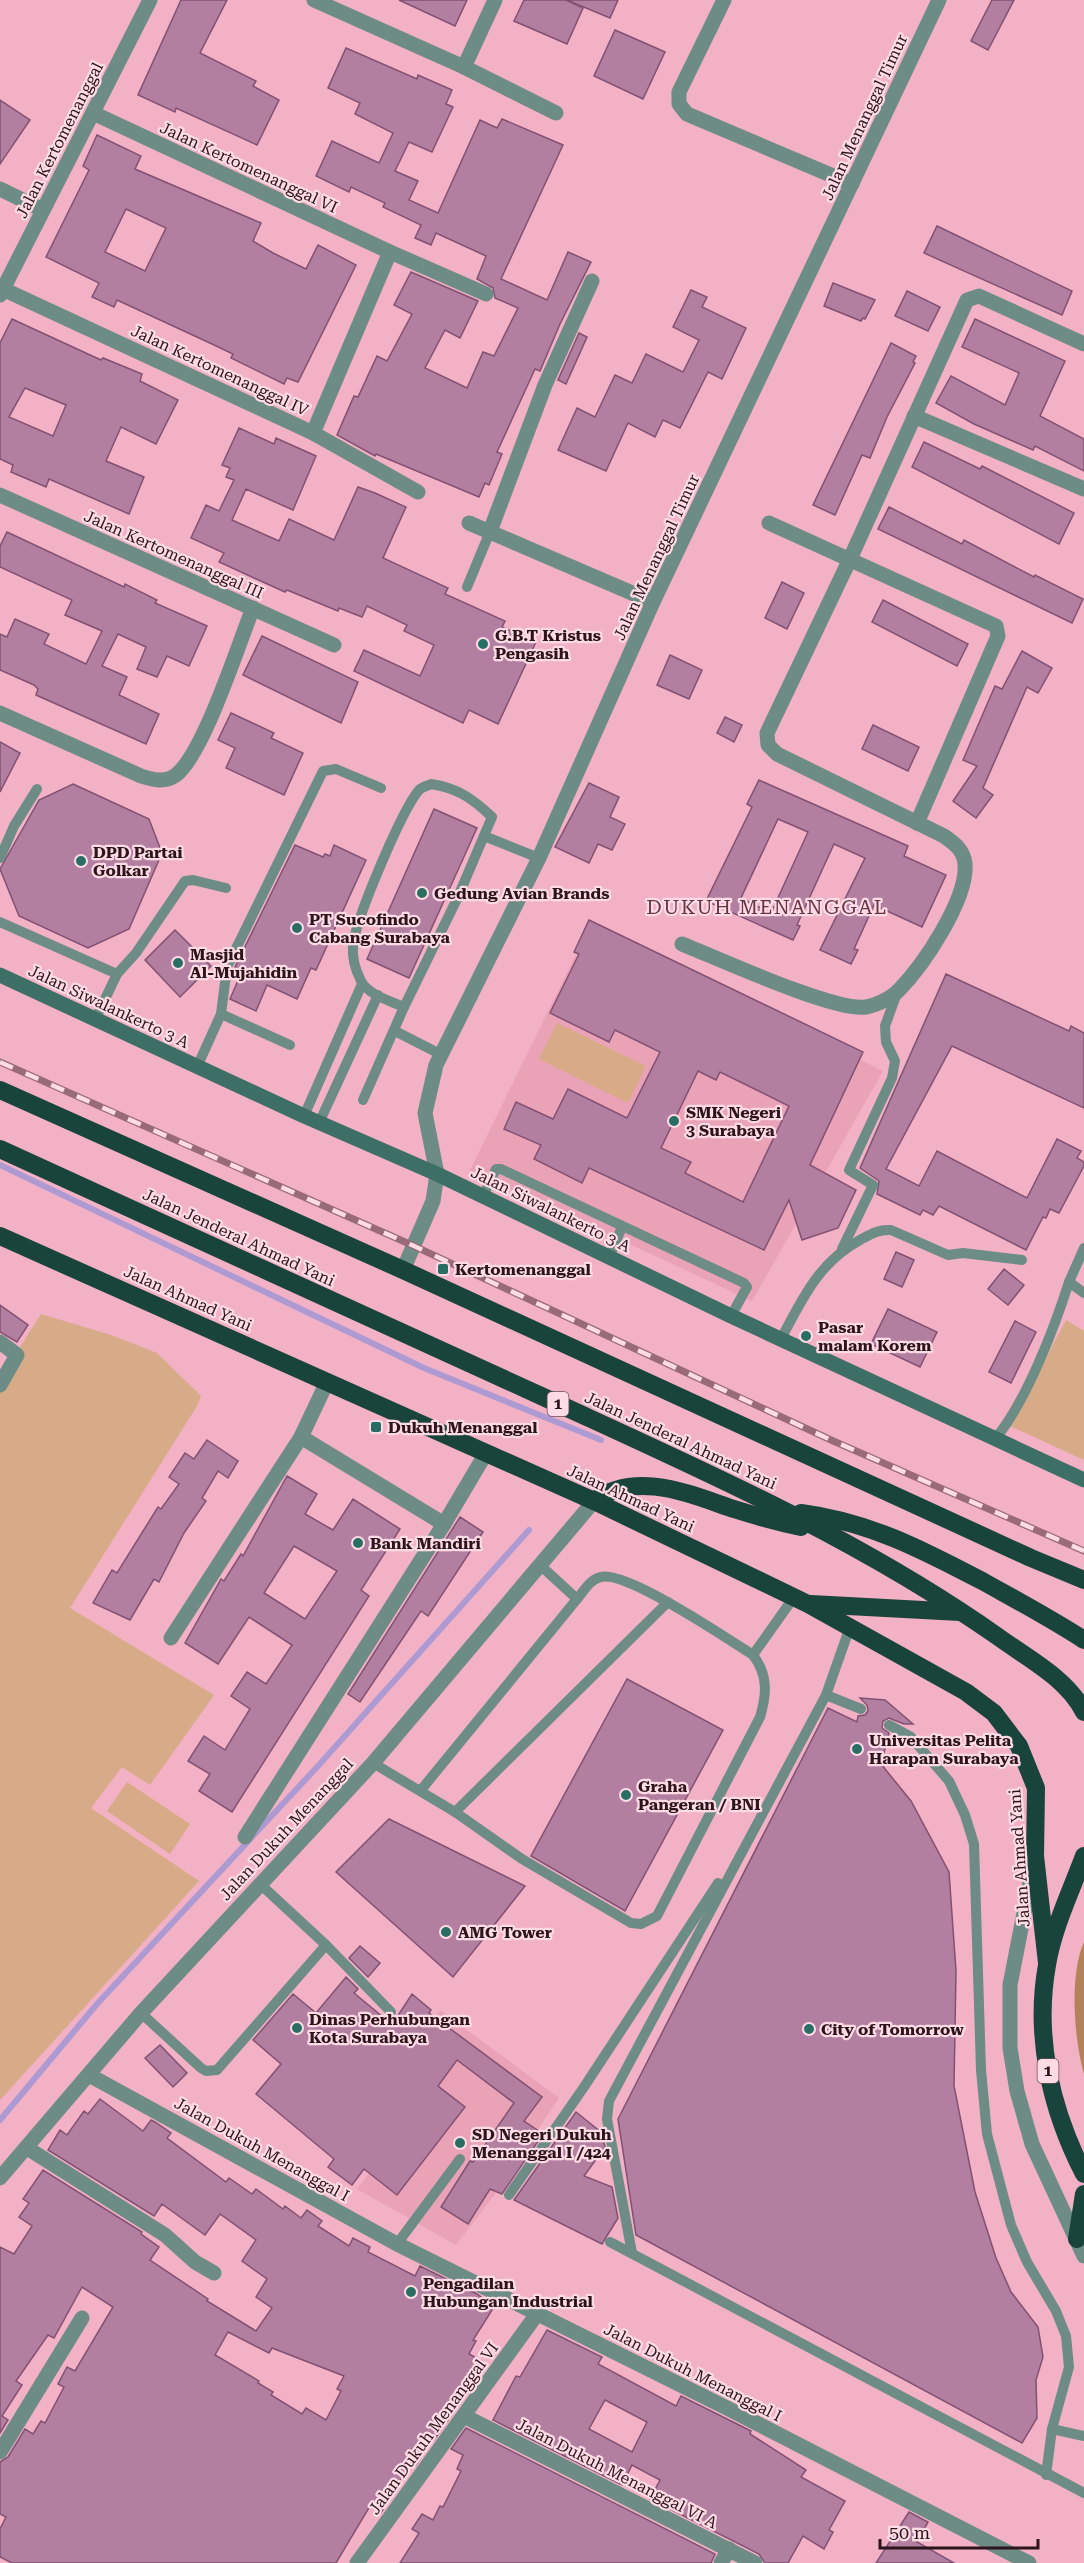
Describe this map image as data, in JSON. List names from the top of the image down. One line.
{"streets":{"highway":["Jalan Jenderal Ahmad Yani","Jalan Ahmad Yani","1"],"main road":["Jalan Siwalankerto 3 A"],"street":["Jalan Menanggal Timur","Jalan Kertomenanggal","Jalan Kertomenanggal VI","Jalan Kertomenanggal IV","Jalan Kertomenanggal III","Jalan Dukuh Menanggal","Jalan Dukuh Menanggal I","Jalan Dukuh Menanggal VI","Jalan Dukuh Menanggal VI A"]},"crossings":[["Jalan Menanggal Timur","Jalan Siwalankerto 3 A"],["Jalan Kertomenanggal","Jalan Kertomenanggal VI"],["Jalan Kertomenanggal","Jalan Kertomenanggal IV"],["Jalan Ahmad Yani","1"],["Jalan Ahmad Yani","Jalan Dukuh Menanggal"],["Jalan Dukuh Menanggal","Jalan Dukuh Menanggal I"],["Jalan Dukuh Menanggal I","Jalan Dukuh Menanggal VI"],["Jalan Dukuh Menanggal VI","Jalan Dukuh Menanggal VI A"]],"districts":["DUKUH MENANGGAL"],"places":{"other":["G.B.T Kristus Pengasih","DPD Partai Golkar","Gedung Avian Brands","PT Sucofindo Cabang Surabaya","Masjid Al-Mujahidin","SMK Negeri 3 Surabaya","Pasar malam Korem","Bank Mandiri","Universitas Pelita Harapan Surabaya","Graha Pangeran / BNI","AMG Tower","Dinas Perhubungan Kota Surabaya","City of Tomorrow","SD Negeri Dukuh Menanggal I /424","Pengadilan Hubungan Industrial"],"transit":["Kertomenanggal","Dukuh Menanggal"]},"scale_bar":"50 m"}
